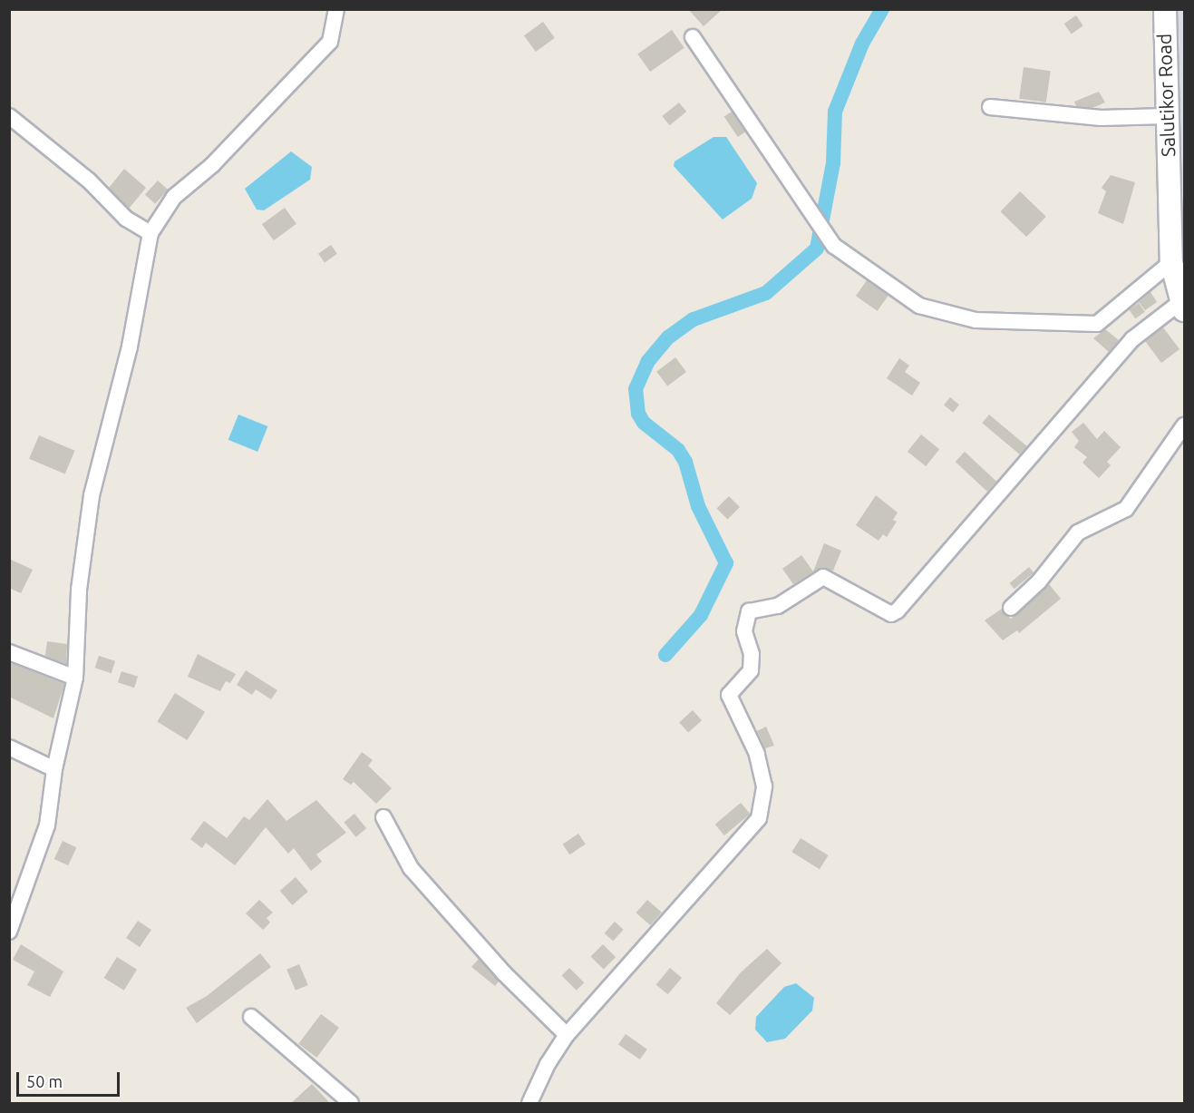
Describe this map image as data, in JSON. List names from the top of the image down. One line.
{"streets":{"main road":["Salutikor Road"]},"scale_bar":"50 m"}
